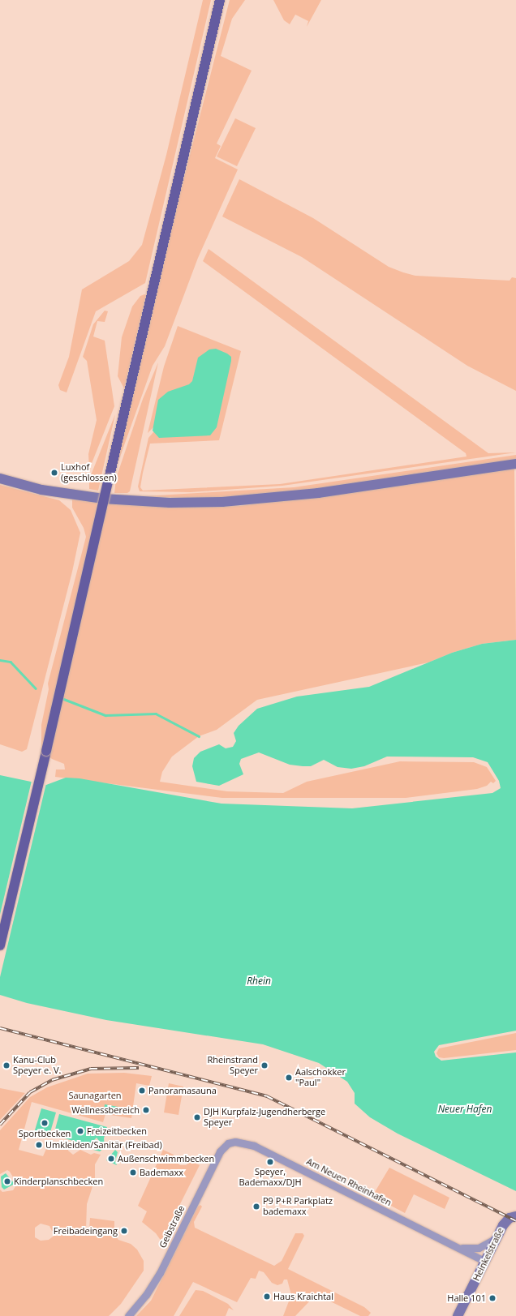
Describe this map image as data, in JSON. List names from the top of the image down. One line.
{"streets":{"street":["Am Neuen Rheinhafen","Geibstraße","Heinkelstraße"]},"crossings":[["Am Neuen Rheinhafen","Geibstraße"],["Am Neuen Rheinhafen","Heinkelstraße"]],"water":["Rhein","Neuer Hafen"],"parks":["Saunagarten"],"places":["Luxhof (geschlossen)","Kanu-Club Speyer e. V.","Rheinstrand Speyer","Aalschokker \"Paul\"","Panoramasauna","Wellnessbereich","DJH Kurpfalz-Jugendherberge Speyer","Sportbecken","Freizeitbecken","Umkleiden/Sanitär (Freibad)","Außenschwimmbecken","Speyer, Bademaxx/DJH","Bademaxx","Kinderplanschbecken","P9 P+R Parkplatz bademaxx","Freibadeingang","Haus Kraichtal","Halle 101"]}
